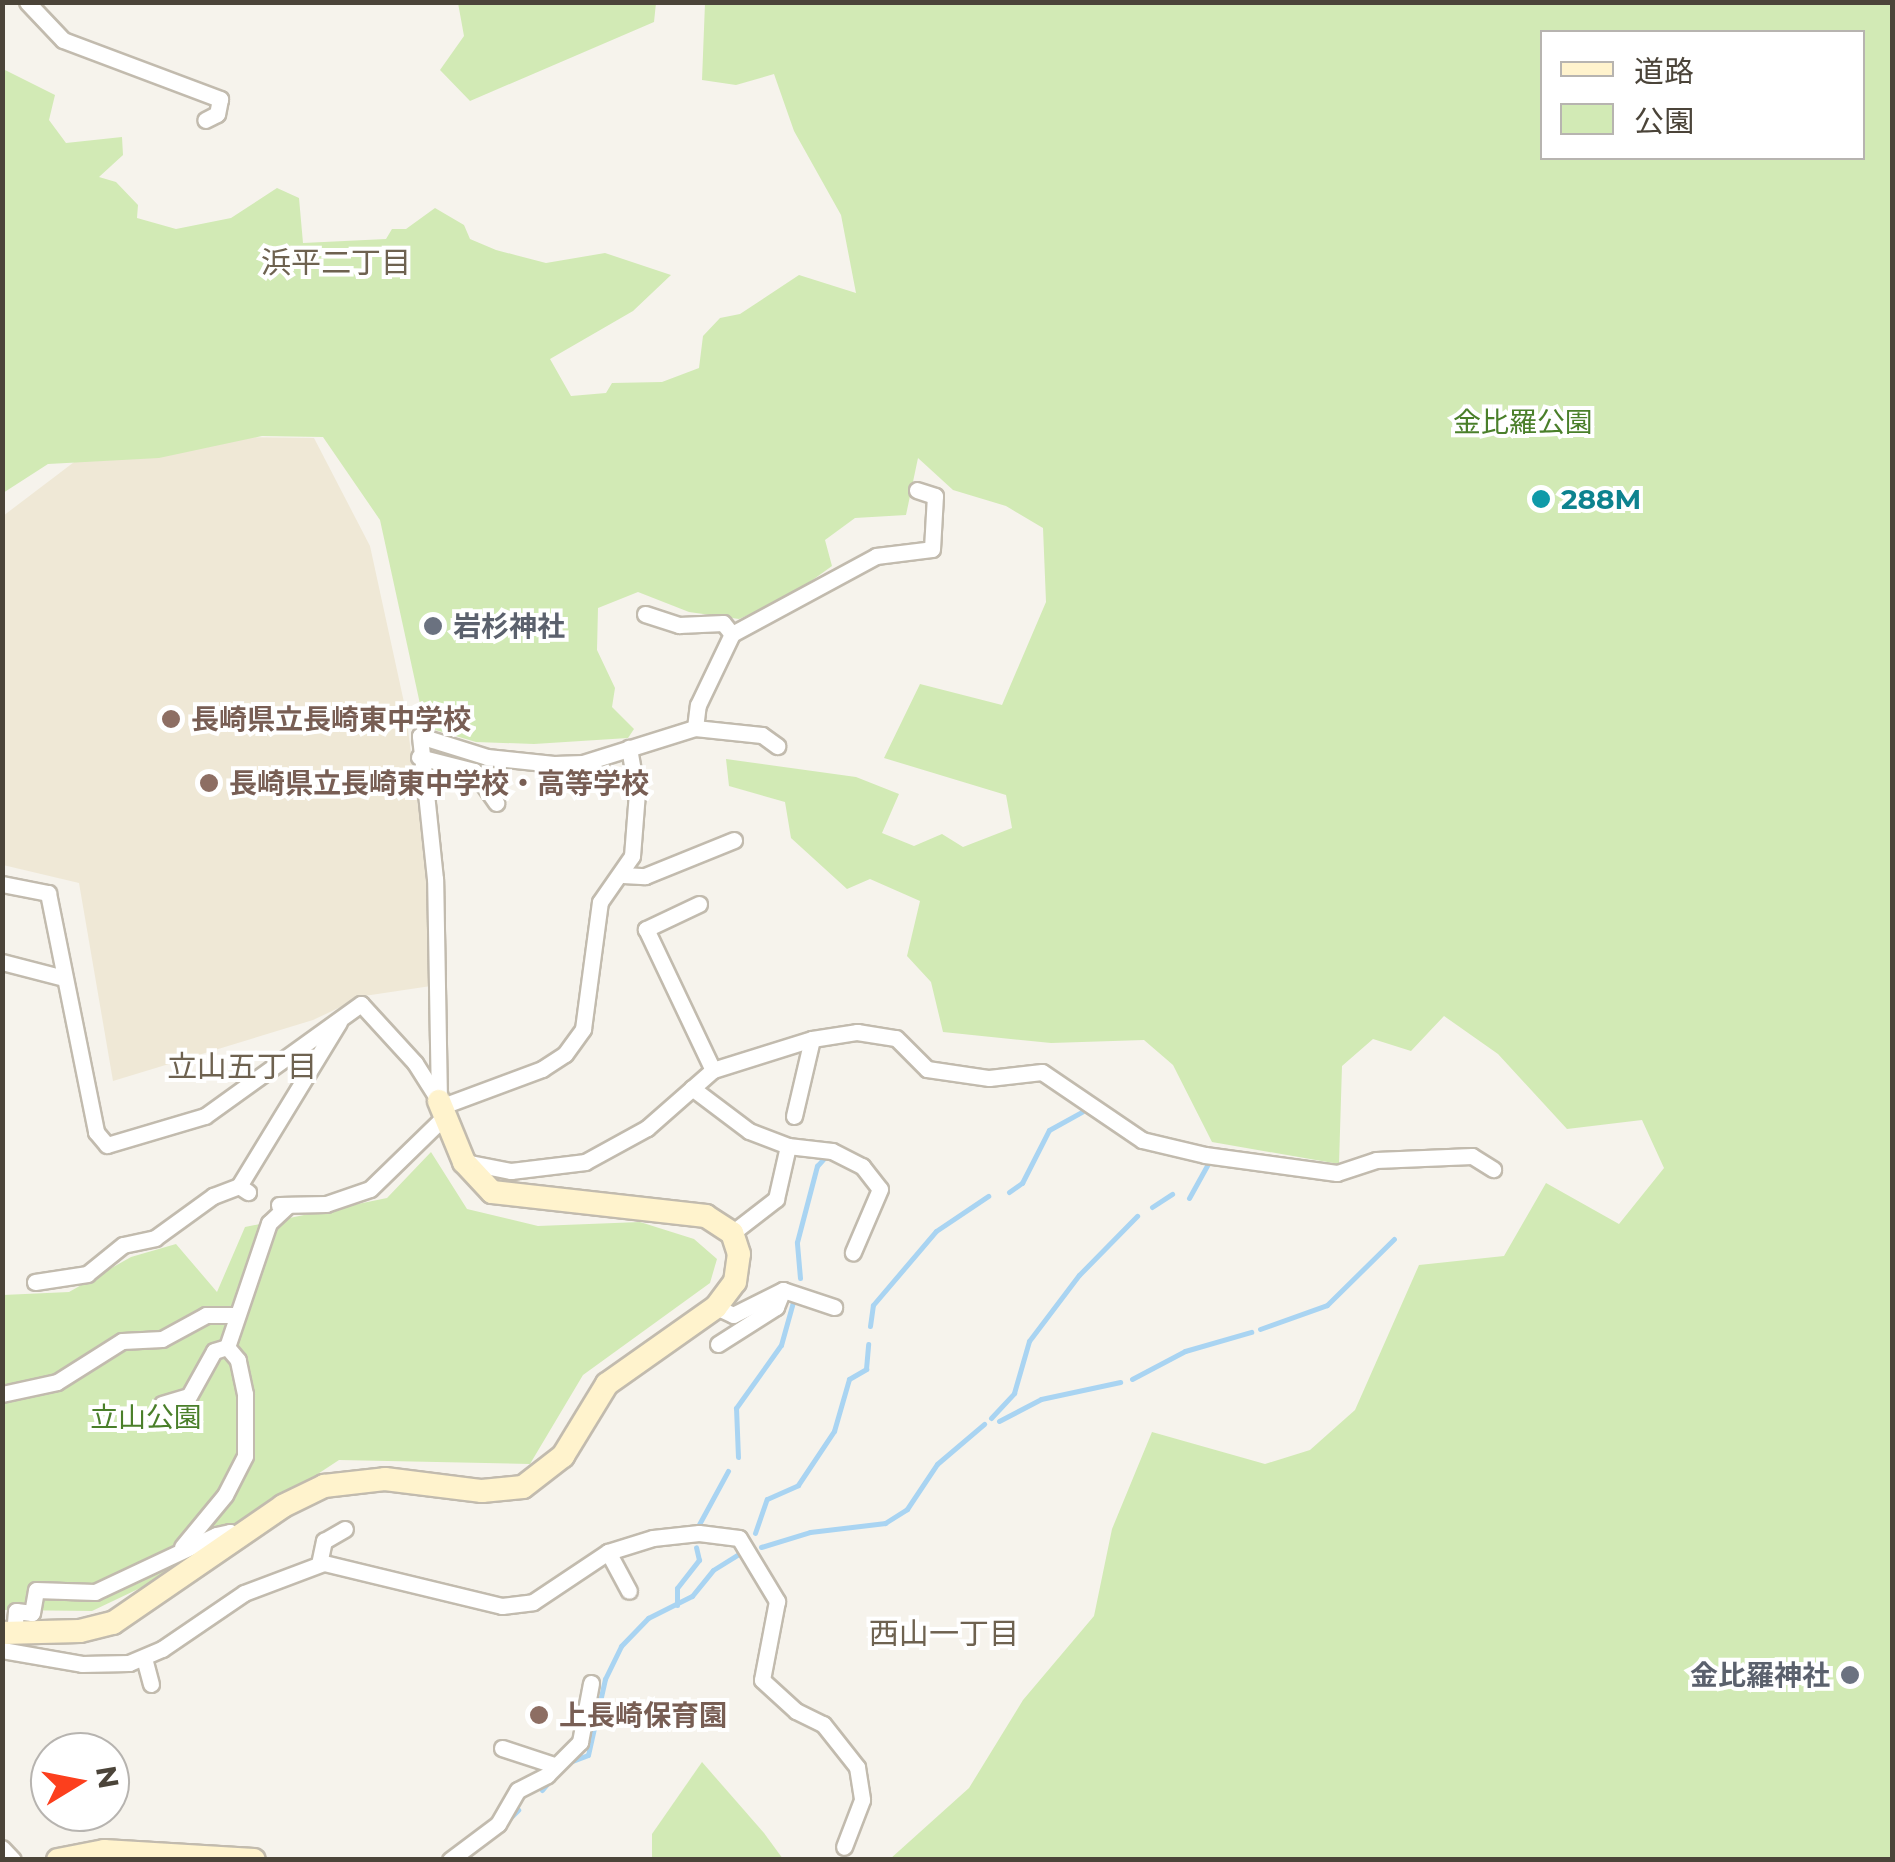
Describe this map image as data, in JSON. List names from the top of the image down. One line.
{"districts":["浜平二丁目","立山五丁目","西山一丁目"],"parks":["金比羅公園","立山公園"],"places":["288M","岩杉神社","長崎県立長崎東中学校","長崎県立長崎東中学校・高等学校","金比羅神社","上長崎保育園"],"legend":["道路","公園"],"north":"right"}
